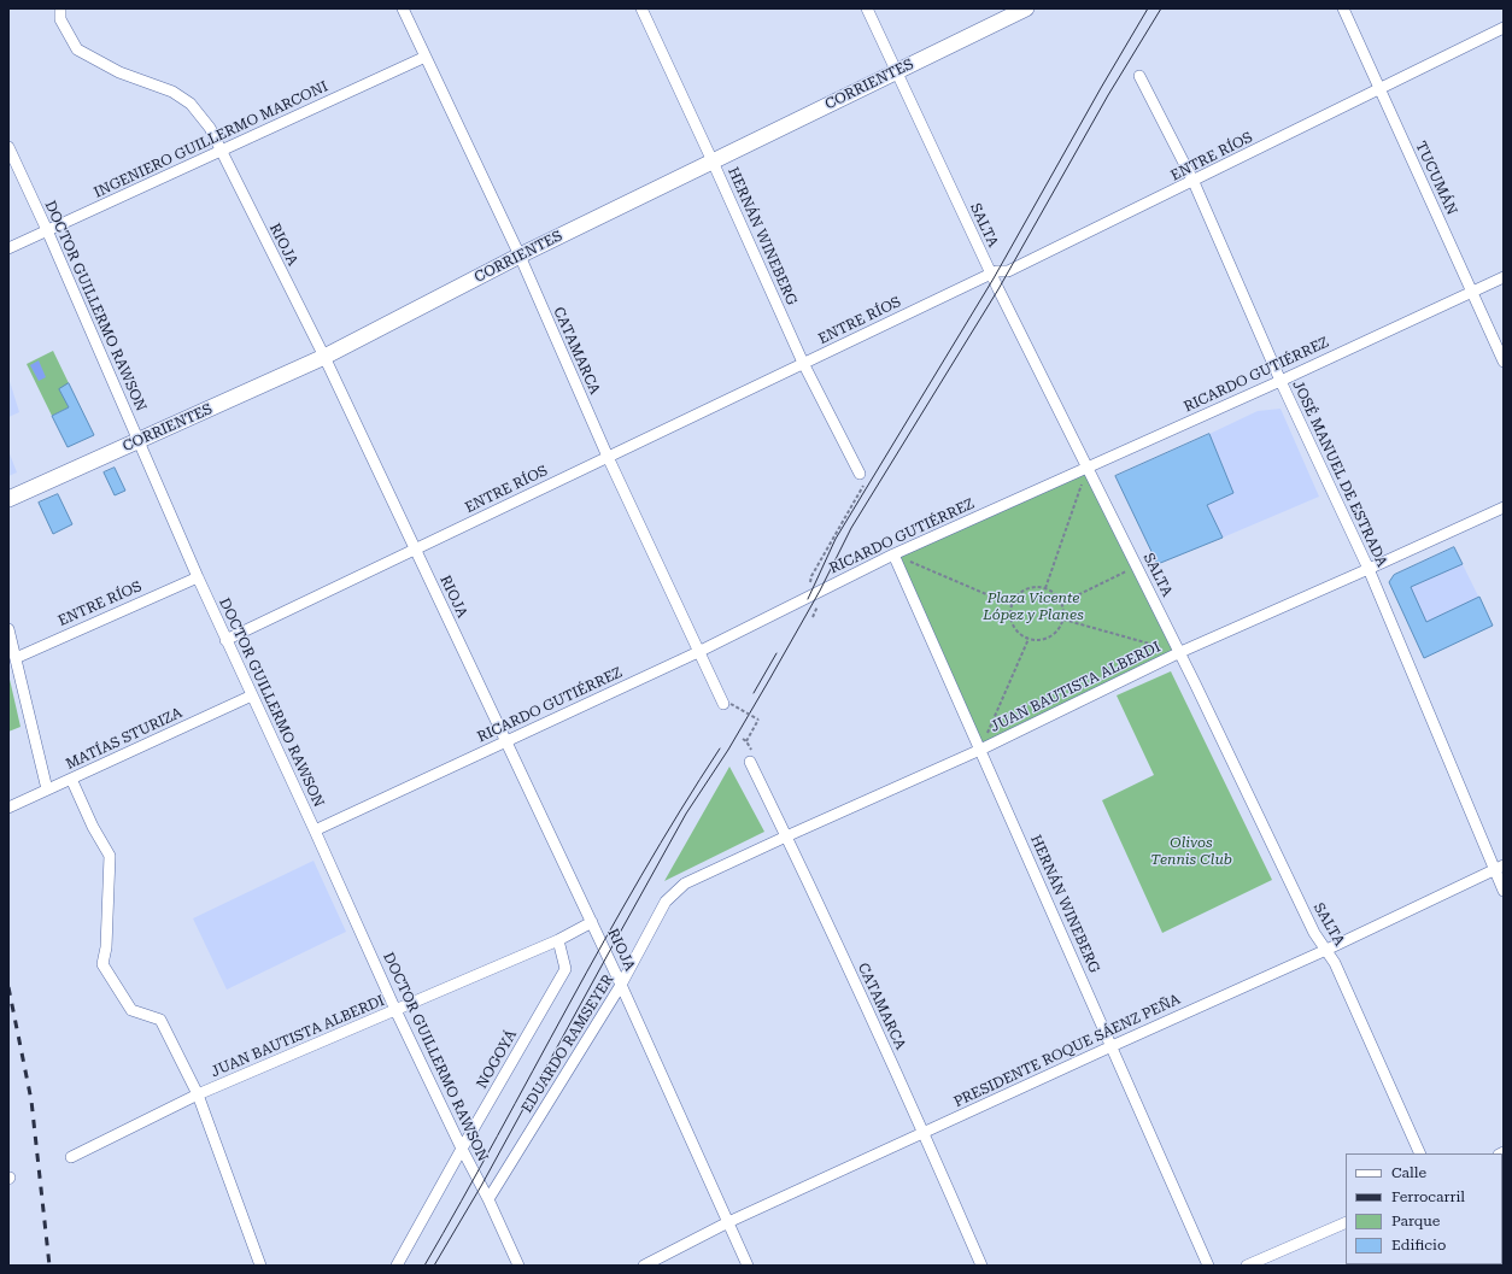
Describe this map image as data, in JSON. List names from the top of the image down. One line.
{"streets":{"street":["CORRIENTES","INGENIERO GUILLERMO MARCONI","ENTRE RÍOS","TUCUMÁN","SALTA","HERNÁN WINEBERG","RIOJA","DOCTOR GUILLERMO RAWSON","CATAMARCA","RICARDO GUTIÉRREZ","JOSÉ MANUEL DE ESTRADA","JUAN BAUTISTA ALBERDI","MATÍAS STURIZA","EDUARDO RAMSEYER","PRESIDENTE ROQUE SÁENZ PEÑA","NOGOYÁ"]},"crossings":[["CORRIENTES","SALTA"],["CORRIENTES","HERNÁN WINEBERG"],["CORRIENTES","RIOJA"],["CORRIENTES","DOCTOR GUILLERMO RAWSON"],["CORRIENTES","CATAMARCA"],["INGENIERO GUILLERMO MARCONI","RIOJA"],["INGENIERO GUILLERMO MARCONI","DOCTOR GUILLERMO RAWSON"],["INGENIERO GUILLERMO MARCONI","CATAMARCA"],["ENTRE RÍOS","TUCUMÁN"],["ENTRE RÍOS","SALTA"],["ENTRE RÍOS","HERNÁN WINEBERG"],["ENTRE RÍOS","RIOJA"],["ENTRE RÍOS","DOCTOR GUILLERMO RAWSON"],["ENTRE RÍOS","CATAMARCA"],["ENTRE RÍOS","JOSÉ MANUEL DE ESTRADA"],["TUCUMÁN","RICARDO GUTIÉRREZ"],["SALTA","RICARDO GUTIÉRREZ"],["SALTA","JUAN BAUTISTA ALBERDI"],["SALTA","PRESIDENTE ROQUE SÁENZ PEÑA"],["HERNÁN WINEBERG","RICARDO GUTIÉRREZ"],["HERNÁN WINEBERG","JUAN BAUTISTA ALBERDI"],["HERNÁN WINEBERG","PRESIDENTE ROQUE SÁENZ PEÑA"],["RIOJA","RICARDO GUTIÉRREZ"],["RIOJA","JUAN BAUTISTA ALBERDI"],["RIOJA","EDUARDO RAMSEYER"],["RIOJA","PRESIDENTE ROQUE SÁENZ PEÑA"],["DOCTOR GUILLERMO RAWSON","RICARDO GUTIÉRREZ"],["DOCTOR GUILLERMO RAWSON","JUAN BAUTISTA ALBERDI"],["DOCTOR GUILLERMO RAWSON","MATÍAS STURIZA"],["DOCTOR GUILLERMO RAWSON","EDUARDO RAMSEYER"],["DOCTOR GUILLERMO RAWSON","NOGOYÁ"],["CATAMARCA","RICARDO GUTIÉRREZ"],["CATAMARCA","JUAN BAUTISTA ALBERDI"],["CATAMARCA","PRESIDENTE ROQUE SÁENZ PEÑA"],["RICARDO GUTIÉRREZ","JOSÉ MANUEL DE ESTRADA"],["JOSÉ MANUEL DE ESTRADA","JUAN BAUTISTA ALBERDI"],["JOSÉ MANUEL DE ESTRADA","PRESIDENTE ROQUE SÁENZ PEÑA"],["JUAN BAUTISTA ALBERDI","EDUARDO RAMSEYER"],["JUAN BAUTISTA ALBERDI","NOGOYÁ"]],"parks":["Plaza Vicente López y Planes","Olivos Tennis Club"],"legend":["Calle","Ferrocarril","Parque","Edificio"]}
